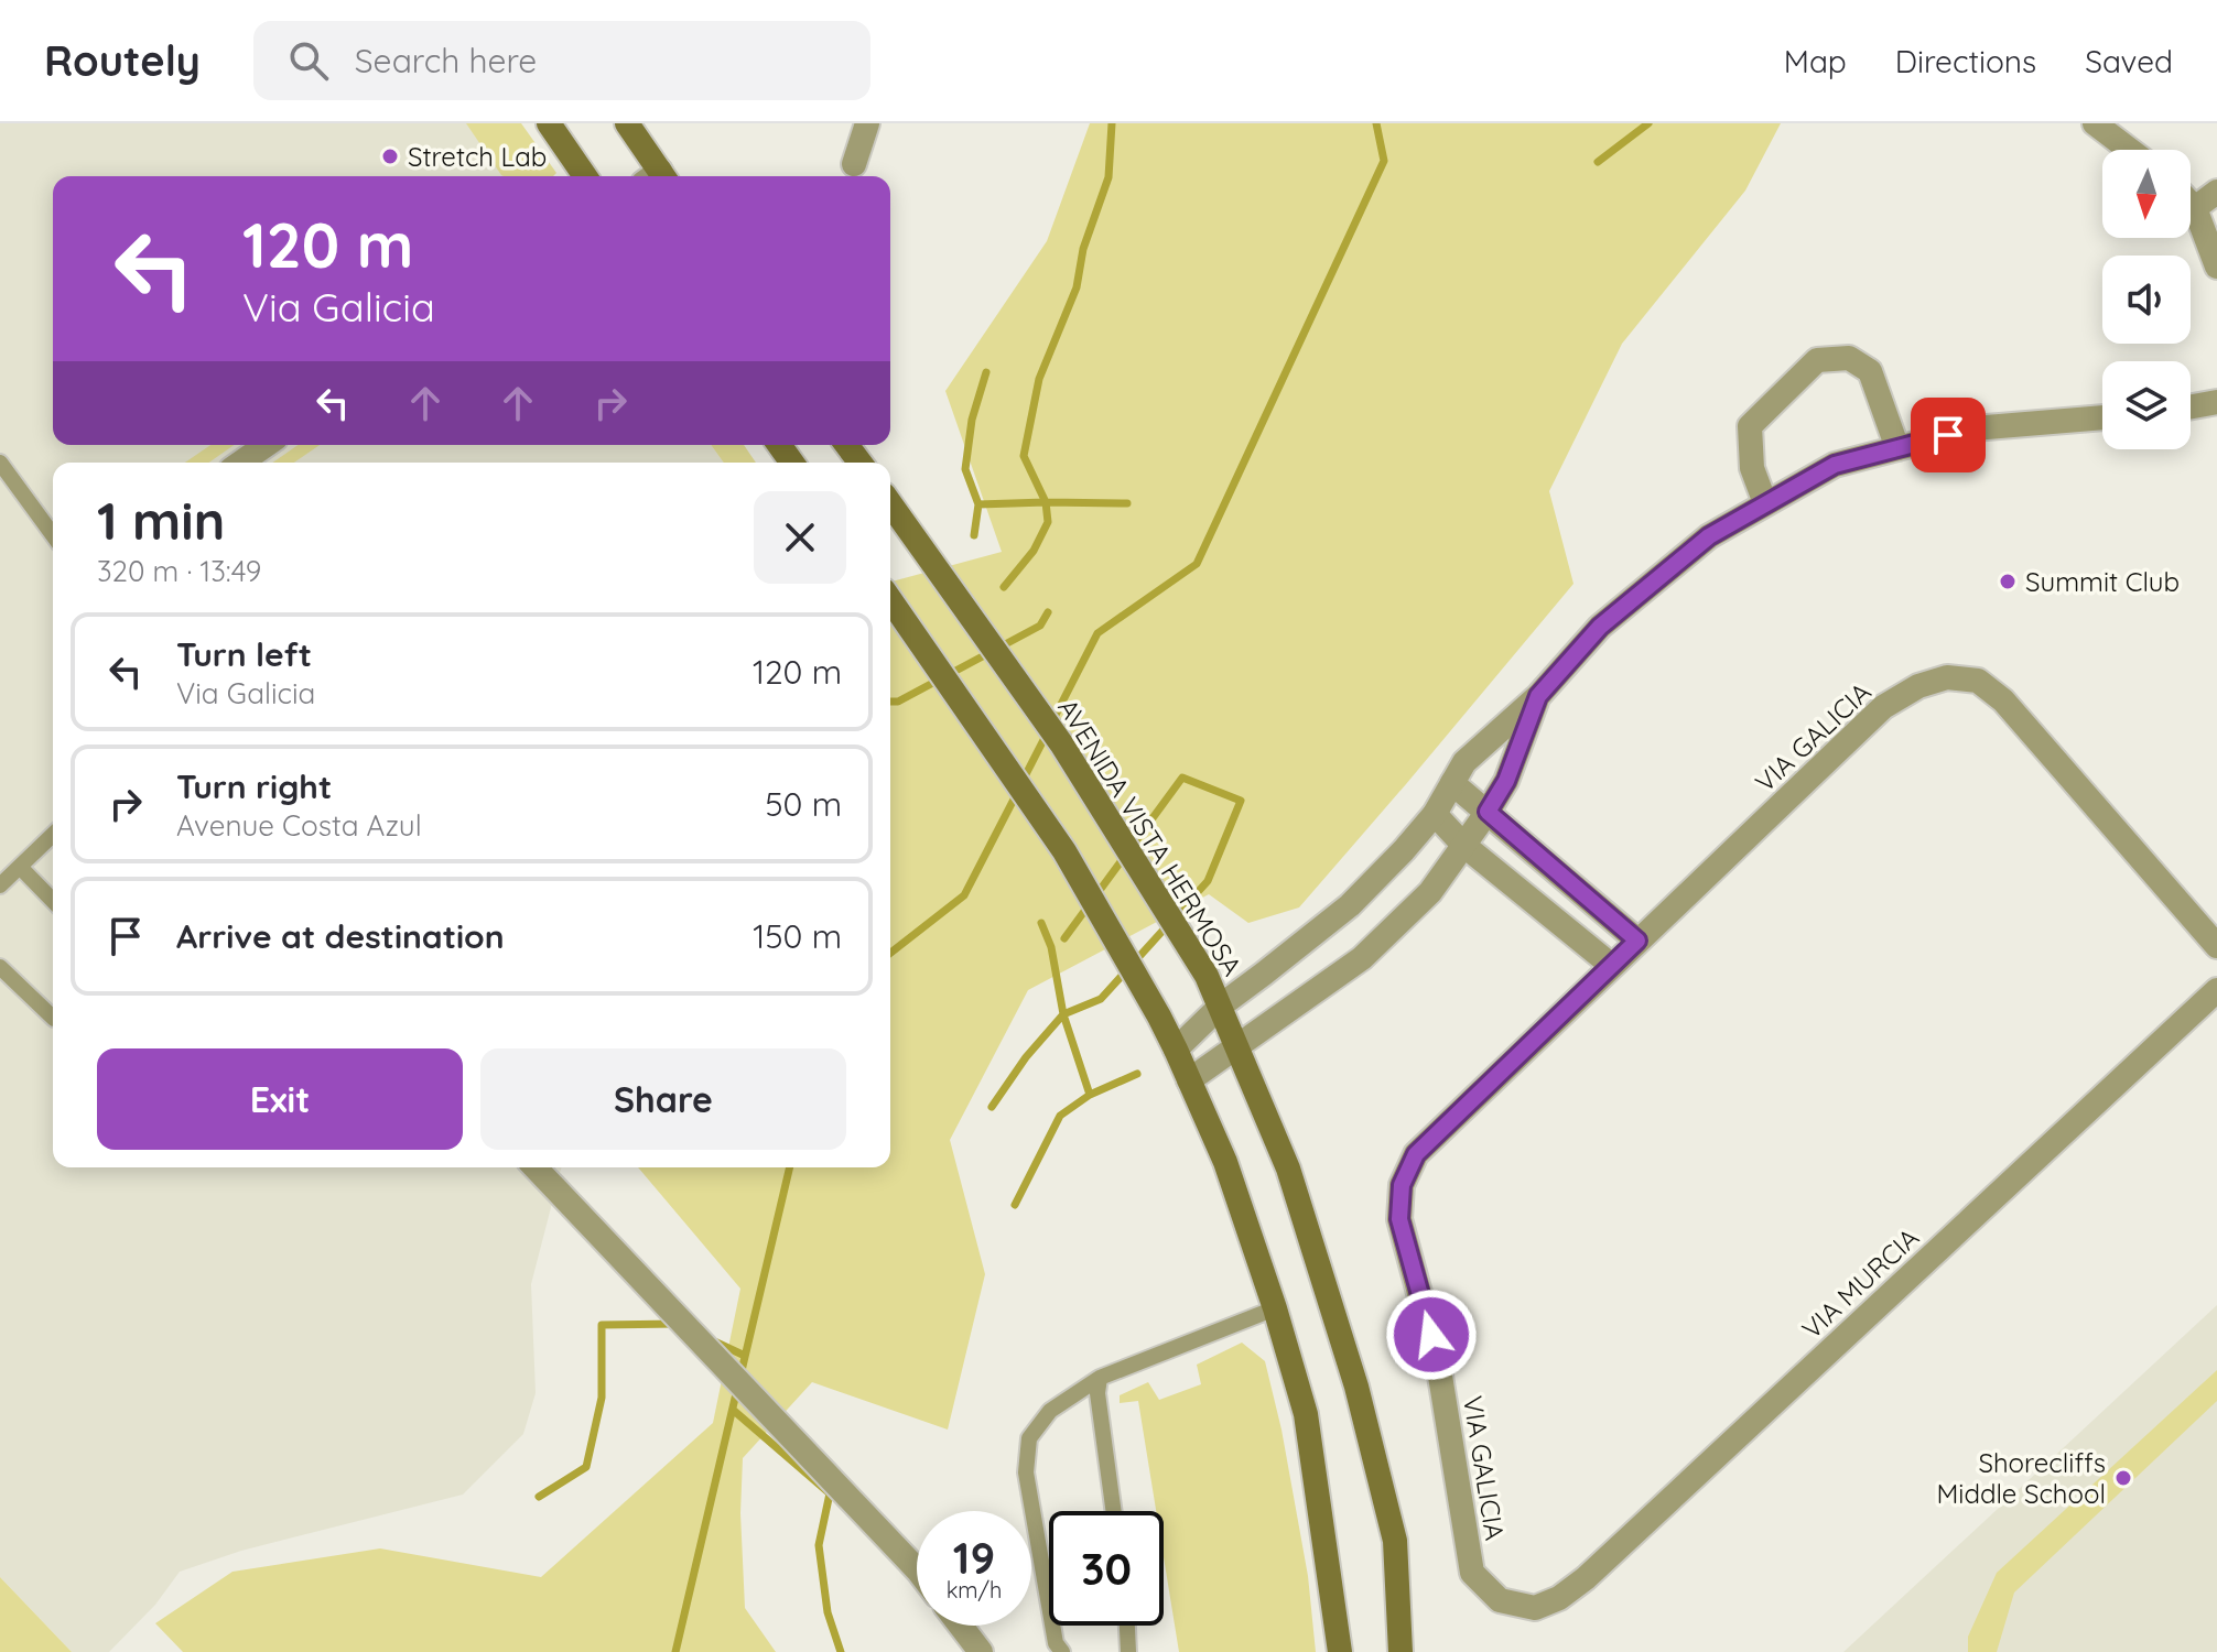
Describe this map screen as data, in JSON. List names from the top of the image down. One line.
{"streets":{"main road":["AVENIDA VISTA HERMOSA"],"street":["VIA GALICIA","VIA MURCIA"]},"crossings":[["VIA GALICIA","VIA MURCIA"]],"places":["Stretch Lab","Summit Club","Shorecliffs Middle School"],"north":"bottom","page":{"header":"Routely","search":"Search here","nav":["Map","Directions","Saved"],"turn":["120 m","Via Galicia"],"heading":["1 min","320 m · 13:49"],"list":[{"name":"Turn left","note":"Via Galicia","value":"120 m"},{"name":"Turn right","note":"Avenue Costa Azul","value":"50 m"},{"name":"Arrive at destination","value":"150 m"}],"buttons":["Exit","Share"],"speed":"19 km/h","limit":"30"}}
